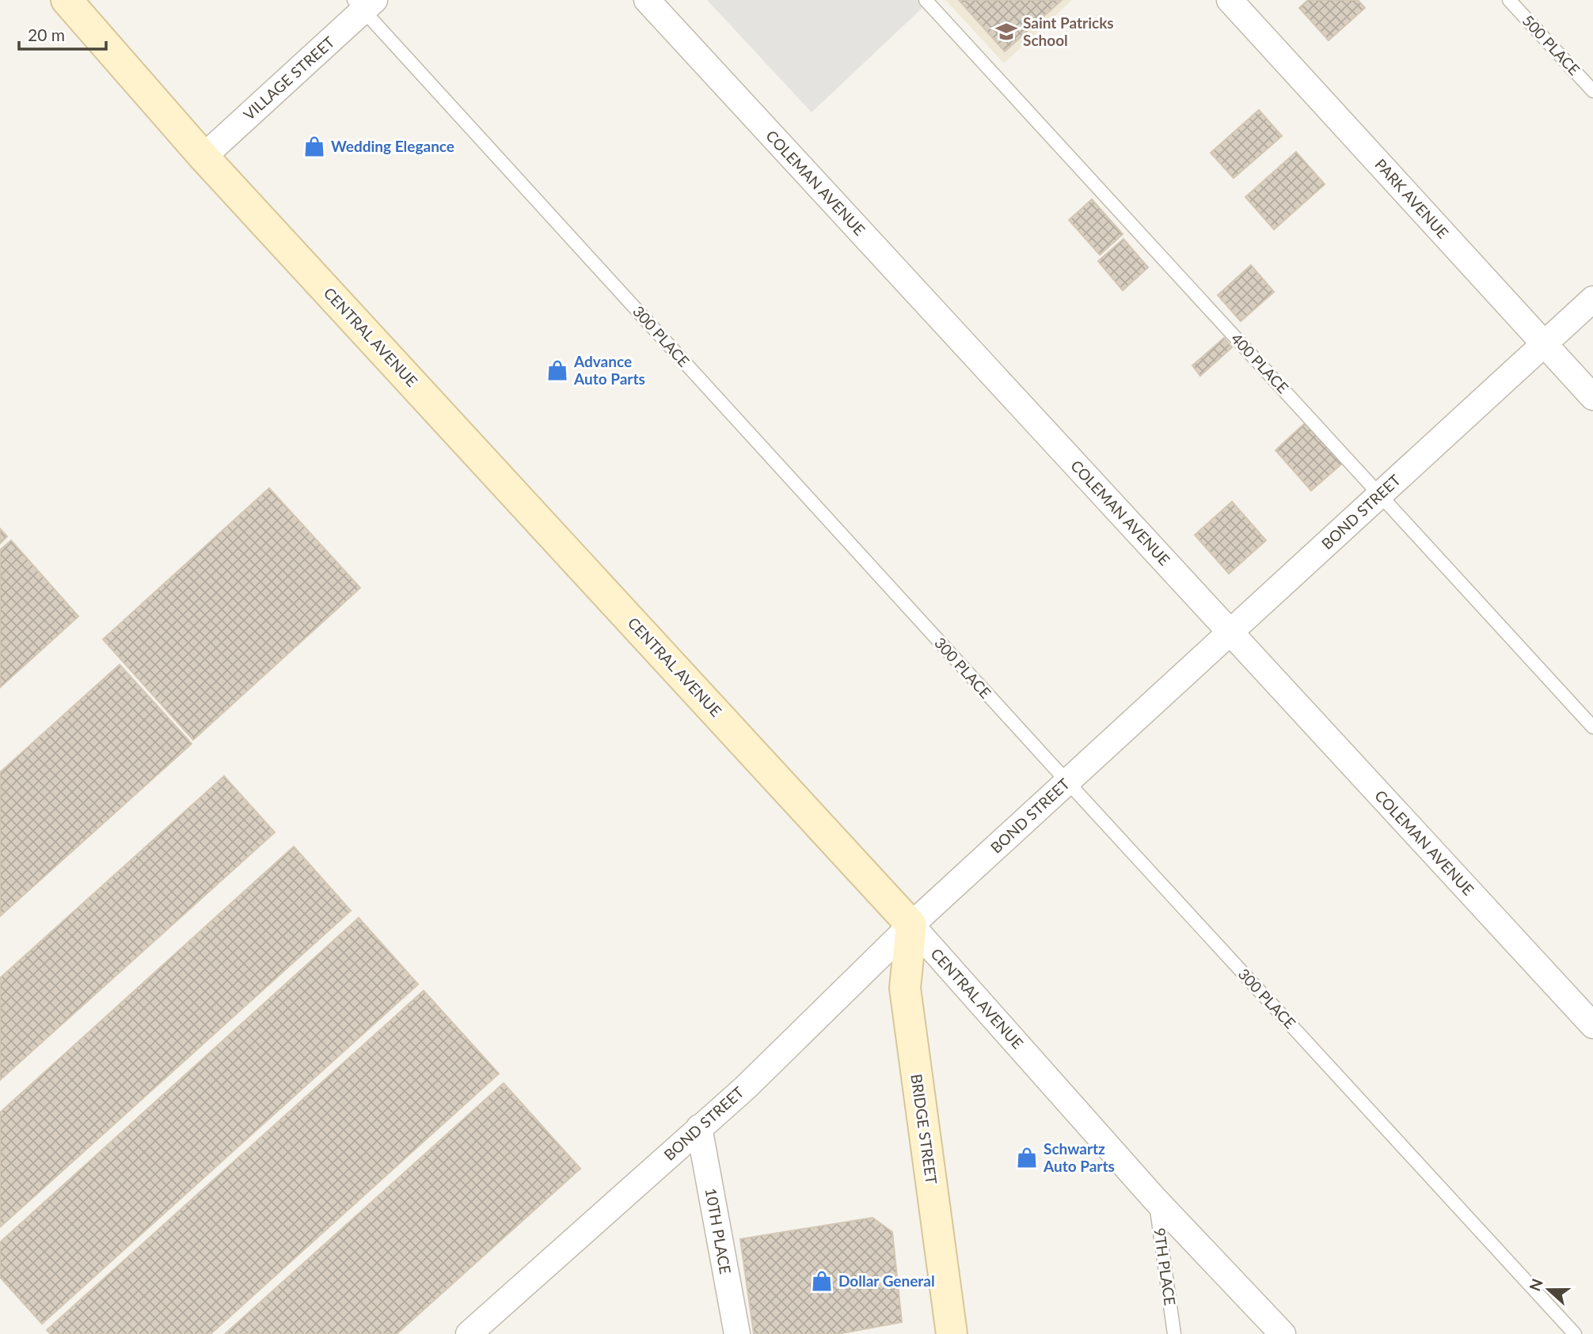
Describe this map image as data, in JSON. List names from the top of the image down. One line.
{"streets":{"main road":["CENTRAL AVENUE","BRIDGE STREET"],"street":["VILLAGE STREET","COLEMAN AVENUE","PARK AVENUE","BOND STREET","10TH PLACE"],"lane":["500 PLACE","300 PLACE","400 PLACE","9TH PLACE"]},"crossings":[["VILLAGE STREET","300 PLACE"],["VILLAGE STREET","CENTRAL AVENUE"],["COLEMAN AVENUE","BOND STREET"],["PARK AVENUE","BOND STREET"],["300 PLACE","BOND STREET"],["CENTRAL AVENUE","BOND STREET"],["CENTRAL AVENUE","BRIDGE STREET"],["CENTRAL AVENUE","9TH PLACE"],["400 PLACE","BOND STREET"],["BOND STREET","BRIDGE STREET"],["BOND STREET","10TH PLACE"]],"places":{"school or university":["Saint Patricks School"],"shop":["Wedding Elegance","Advance Auto Parts","Schwartz Auto Parts","Dollar General"]},"scale_bar":"20 m","north":"left"}
